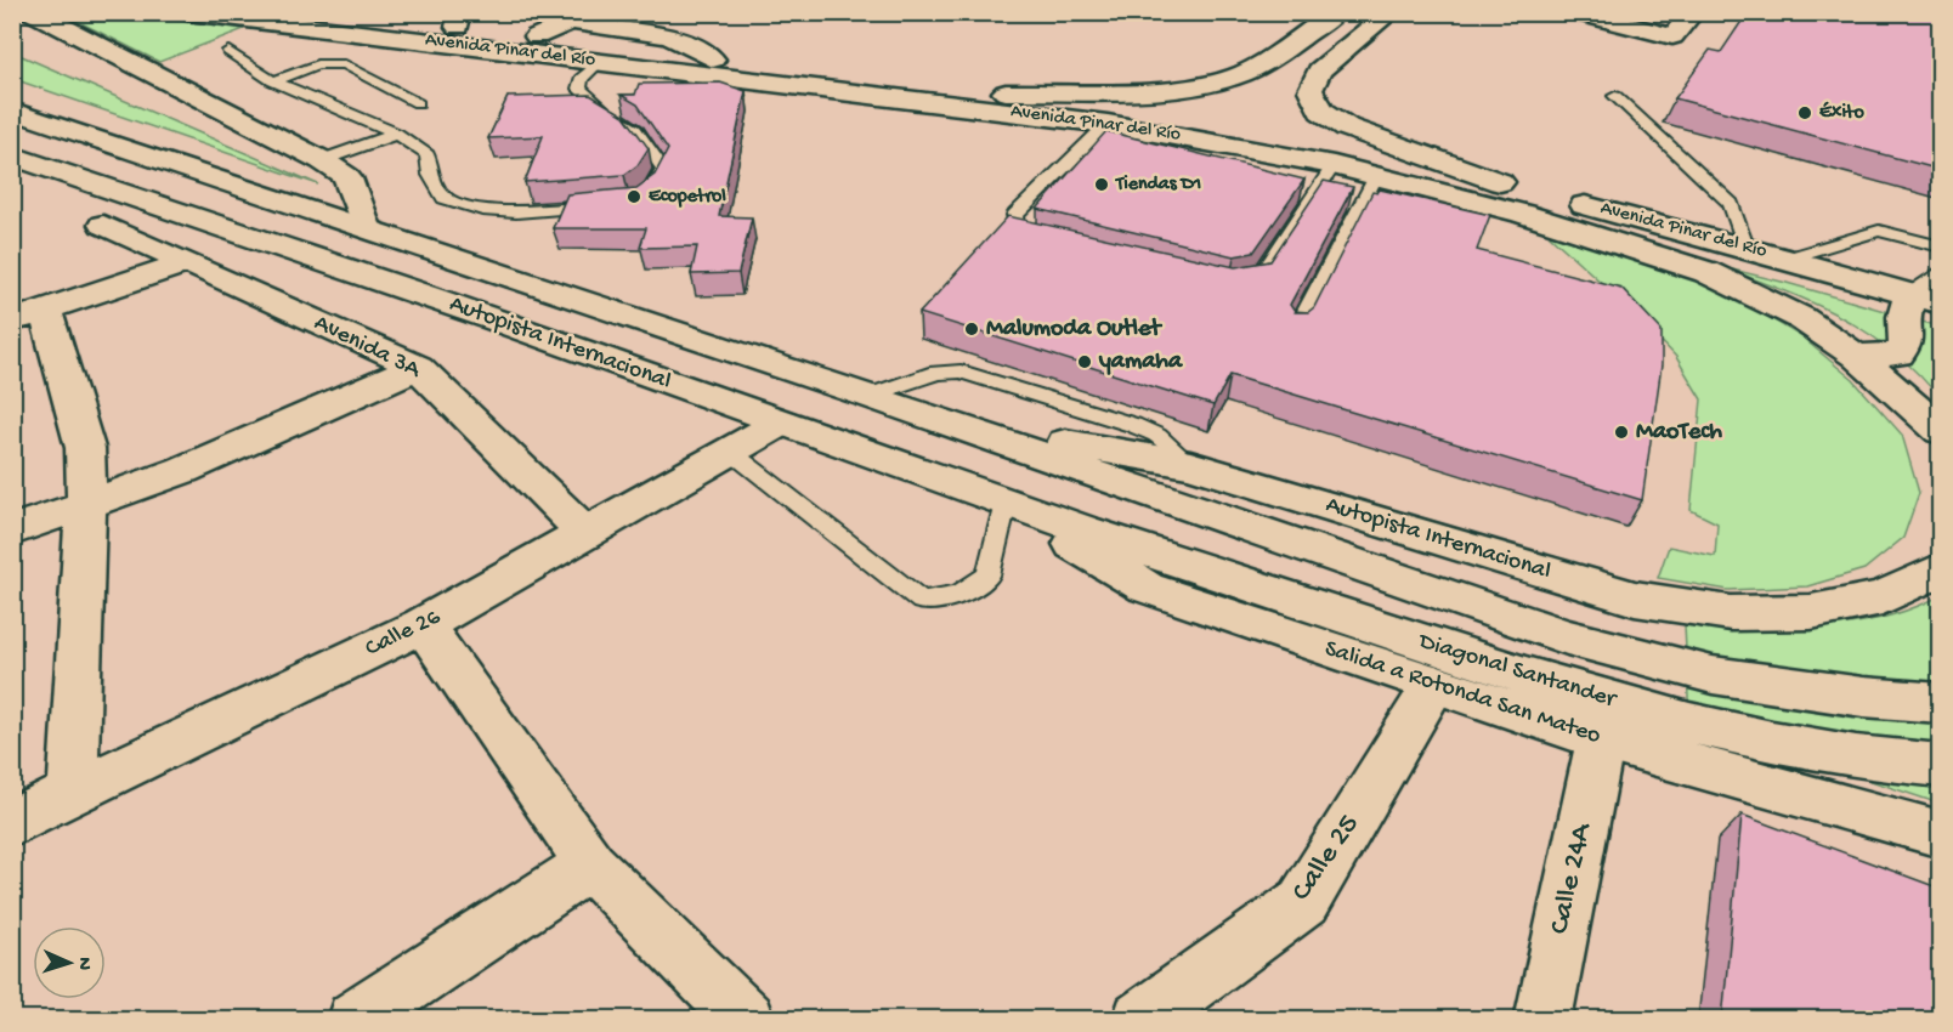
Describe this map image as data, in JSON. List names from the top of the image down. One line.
{"streets":{"main road":["Avenida Pinar del Río","Autopista Internacional","Avenida 3A","Calle 26","Diagonal Santander","Salida a Rotonda San Mateo","Calle 25","Calle 24A"]},"crossings":[["Autopista Internacional","Calle 26"],["Autopista Internacional","Diagonal Santander"],["Autopista Internacional","Salida a Rotonda San Mateo"],["Avenida 3A","Calle 26"],["Salida a Rotonda San Mateo","Calle 25"],["Salida a Rotonda San Mateo","Calle 24A"]],"places":["Éxito","Tiendas D1","Ecopetrol","Malumoda Outlet","yamaha","MaoTech"],"north":"right"}
